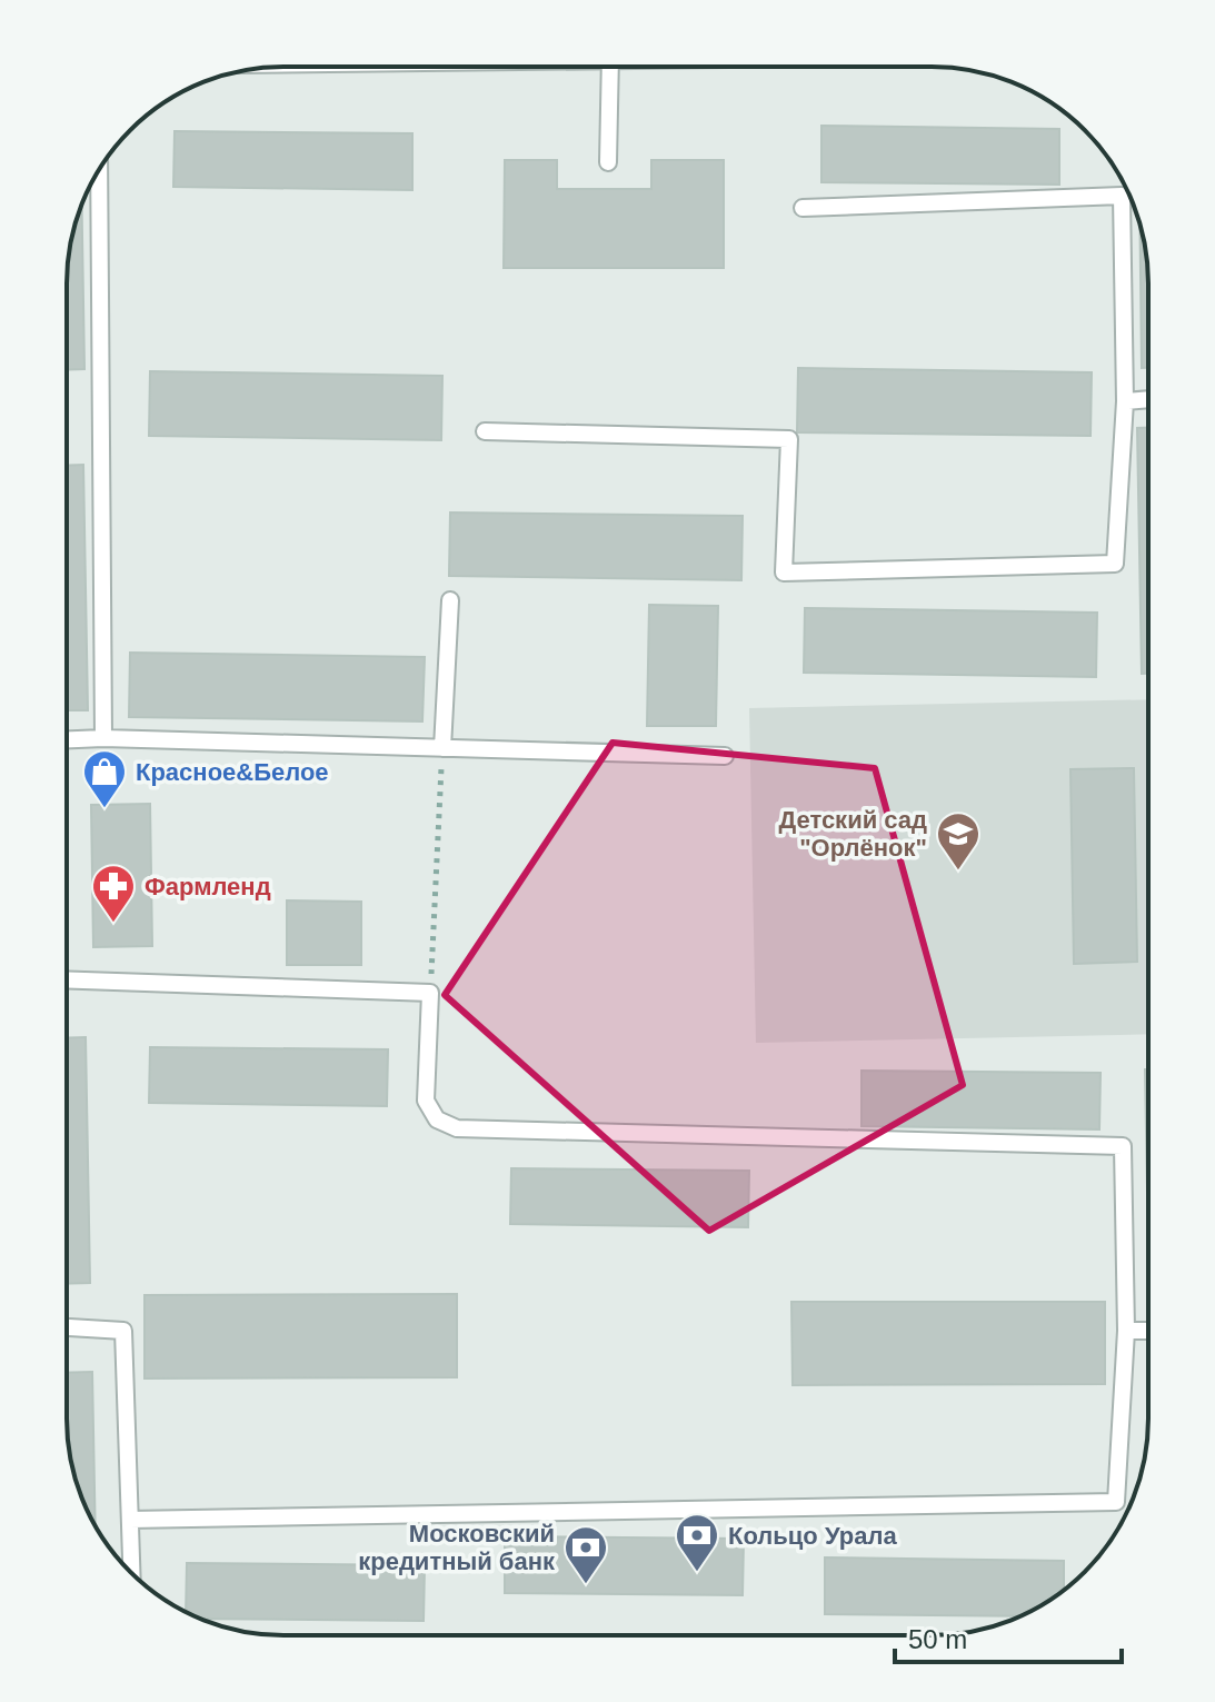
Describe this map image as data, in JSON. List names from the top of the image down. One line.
{"places":{"shop":["Красное&Белое"],"school or university":["Детский сад \"Орлёнок\""],"pharmacy":["Фармленд"],"bank":["Кольцо Урала","Московский кредитный банк"]},"scale_bar":"50 m"}
